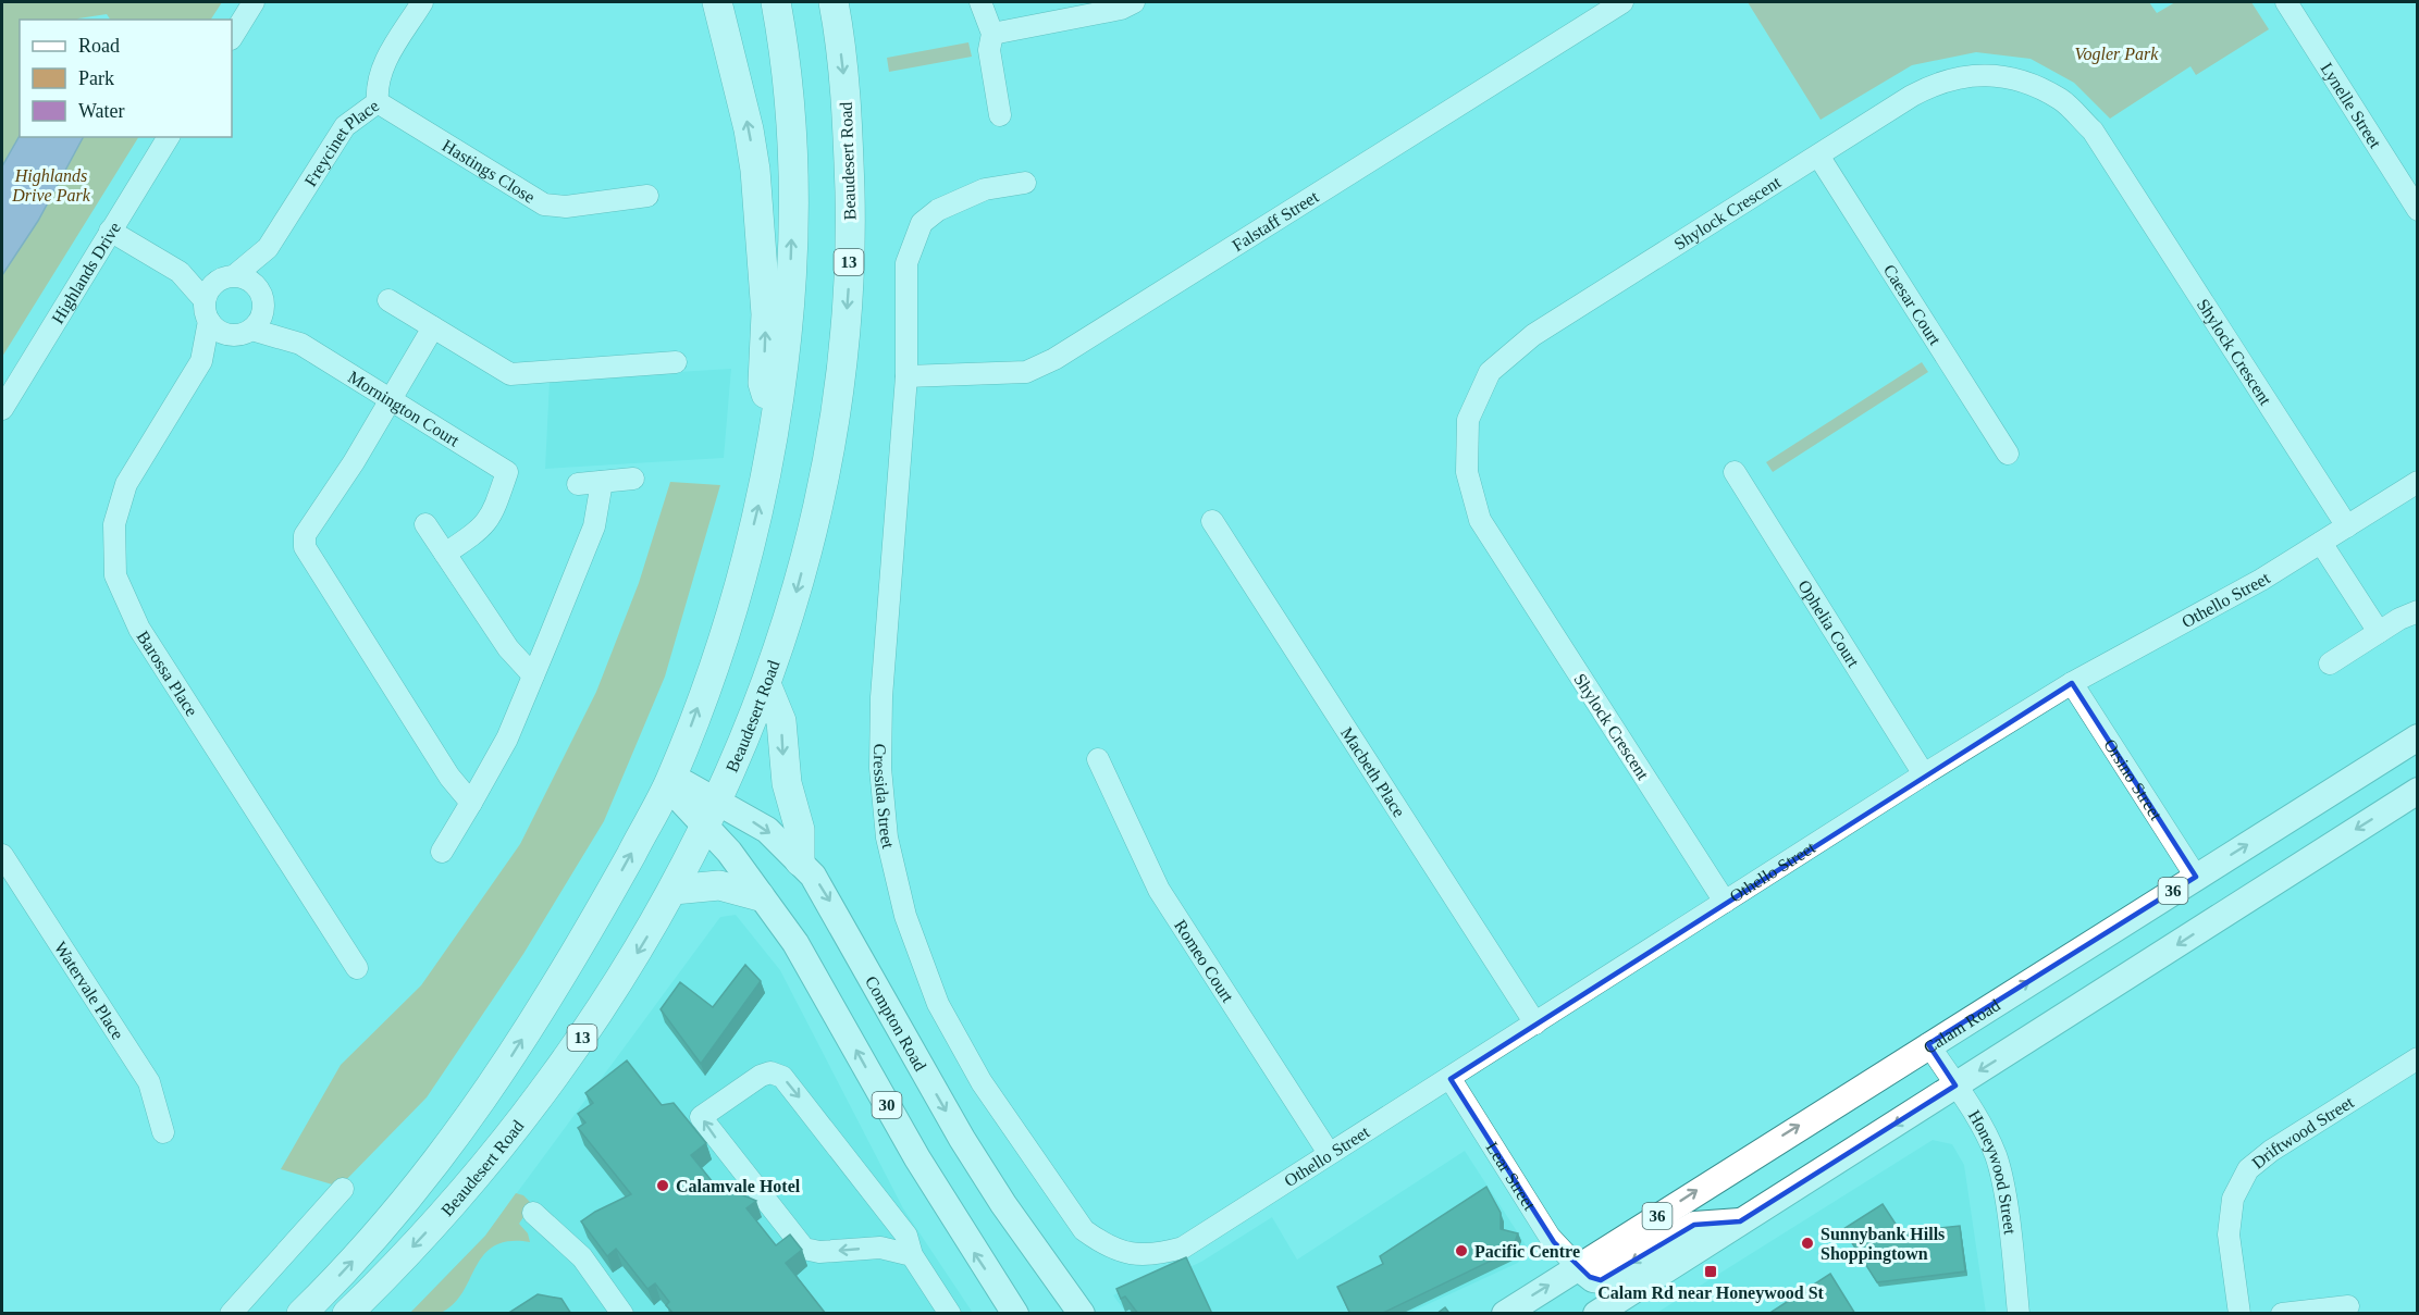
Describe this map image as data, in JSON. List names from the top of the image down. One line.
{"streets":{"highway":["Beaudesert Road","13"],"main road":["36","Compton Road","Calam Road","30"],"street":["Lynelle Street","Freycinet Place","Hastings Close","Shylock Crescent","Falstaff Street","Highlands Drive","Caesar Court","Mornington Court","Othello Street","Ophelia Court","Barossa Place","Macbeth Place","Orsino Street","Cressida Street","Romeo Court","Watervale Place","Driftwood Street","Honeywood Street","Lear Street"]},"crossings":[["Freycinet Place","Hastings Close"],["Freycinet Place","Mornington Court"],["Freycinet Place","Barossa Place"],["Beaudesert Road","Compton Road"],["Shylock Crescent","Caesar Court"],["Shylock Crescent","Othello Street"],["Falstaff Street","Cressida Street"],["Mornington Court","Barossa Place"],["Othello Street","Ophelia Court"],["Othello Street","Macbeth Place"],["Othello Street","Orsino Street"],["Othello Street","Cressida Street"],["Othello Street","Romeo Court"],["Othello Street","Lear Street"],["Orsino Street","Calam Road"],["Calam Road","Honeywood Street"],["Calam Road","Lear Street"]],"parks":["Vogler Park","Highlands Drive Park"],"places":{"other":["Calamvale Hotel","Sunnybank Hills Shoppingtown","Pacific Centre"],"transit":["Calam Rd near Honeywood St"]},"legend":["Road","Park","Water"]}
